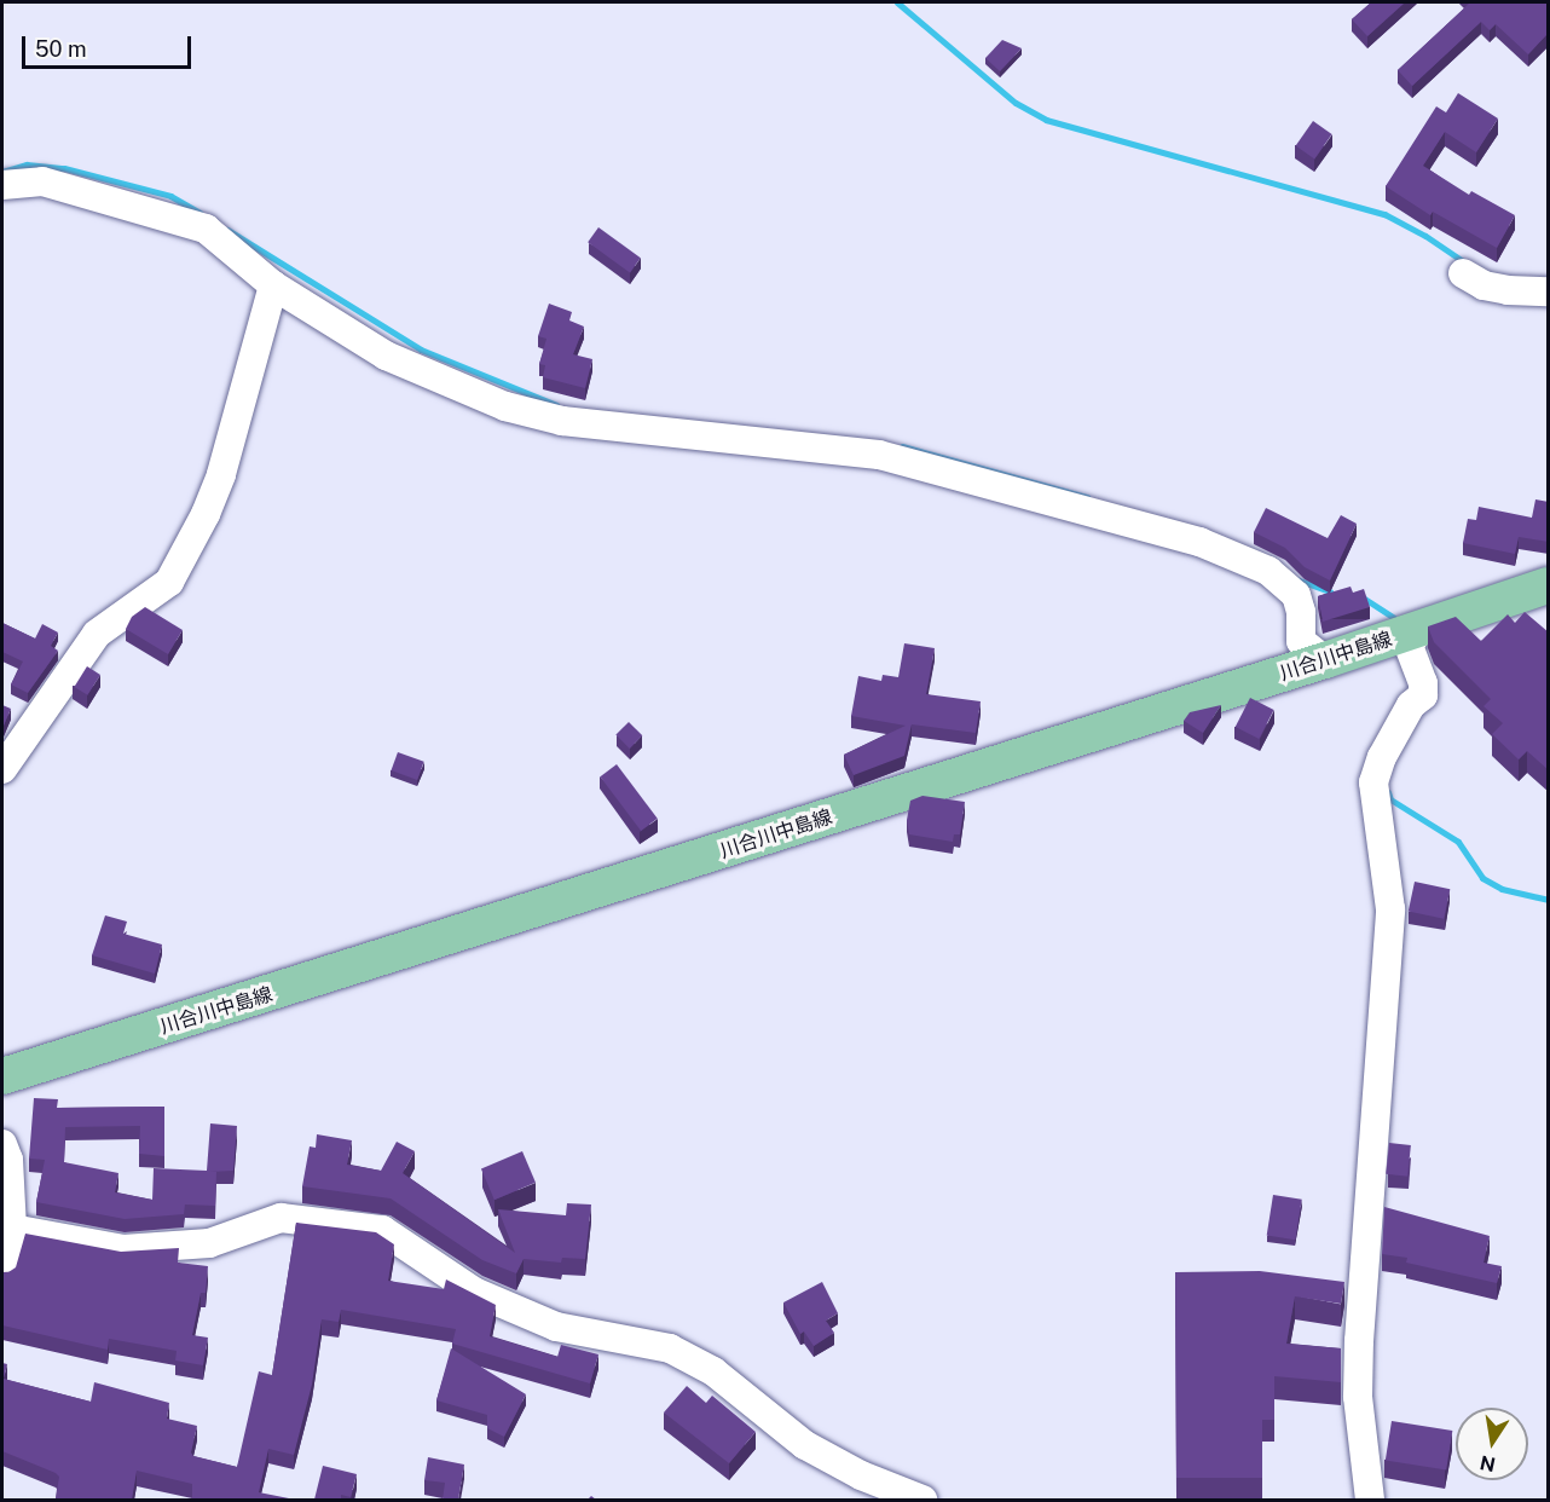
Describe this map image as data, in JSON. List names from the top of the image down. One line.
{"streets":{"main road":["川合川中島線"]},"scale_bar":"50 m","north":"bottom"}
